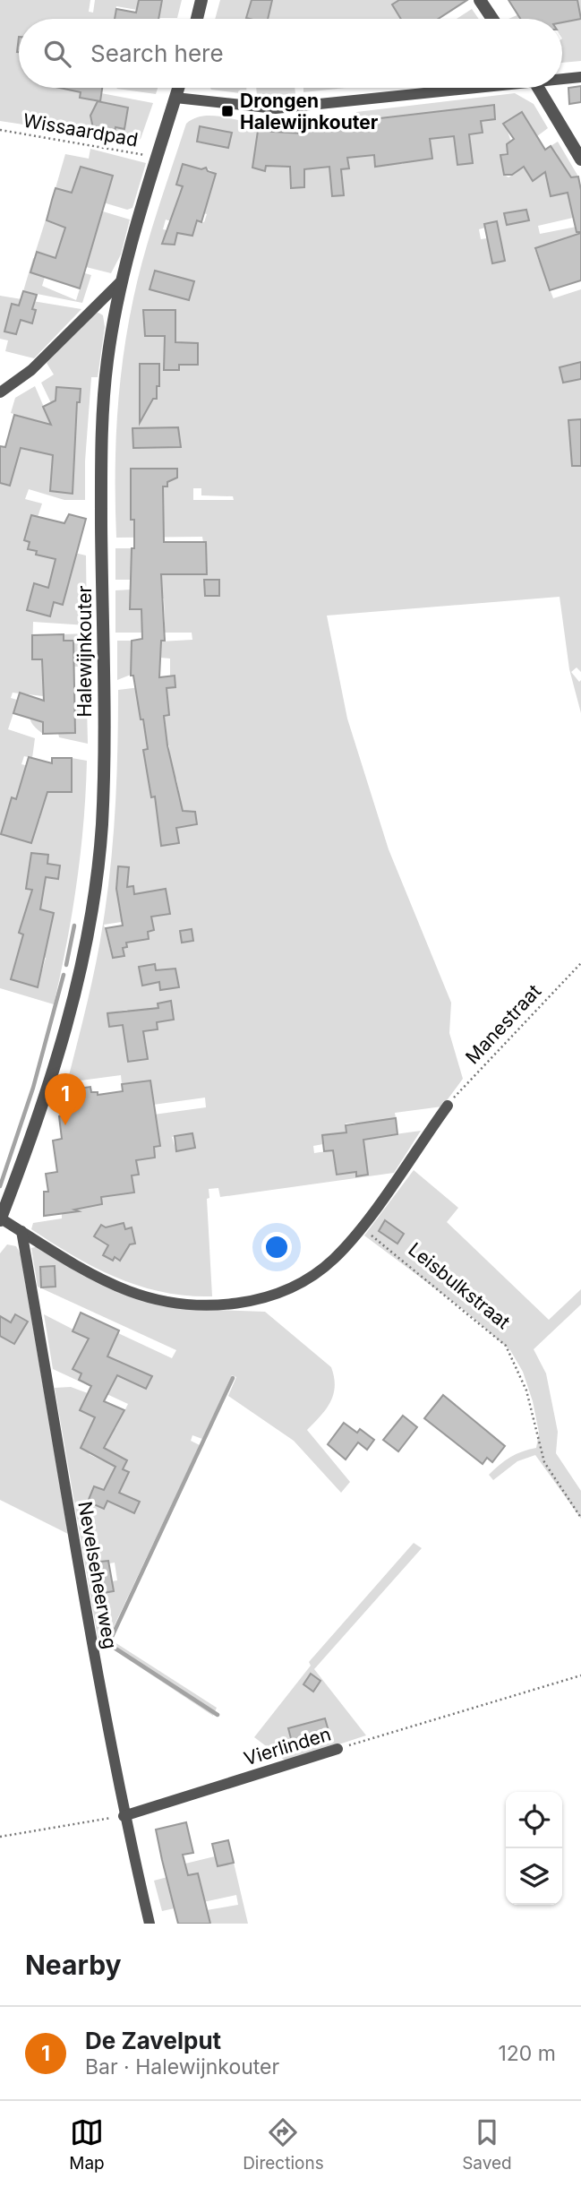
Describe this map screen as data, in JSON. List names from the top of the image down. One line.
{"streets":{"street":["Halewijnkouter","Nevelseheerweg","Vierlinden"],"path":["Wissaardpad","Manestraat","Leisbulkstraat"]},"crossings":[["Wissaardpad","Halewijnkouter"],["Nevelseheerweg","Vierlinden"]],"places":{"transit":["Drongen Halewijnkouter"]},"page":{"search":"Search here","pins":"1","heading":"Nearby","list":[{"mark":"1","name":"De Zavelput","note":"Bar · Halewijnkouter","value":"120 m"}],"nav":["Map","Directions","Saved"]}}
